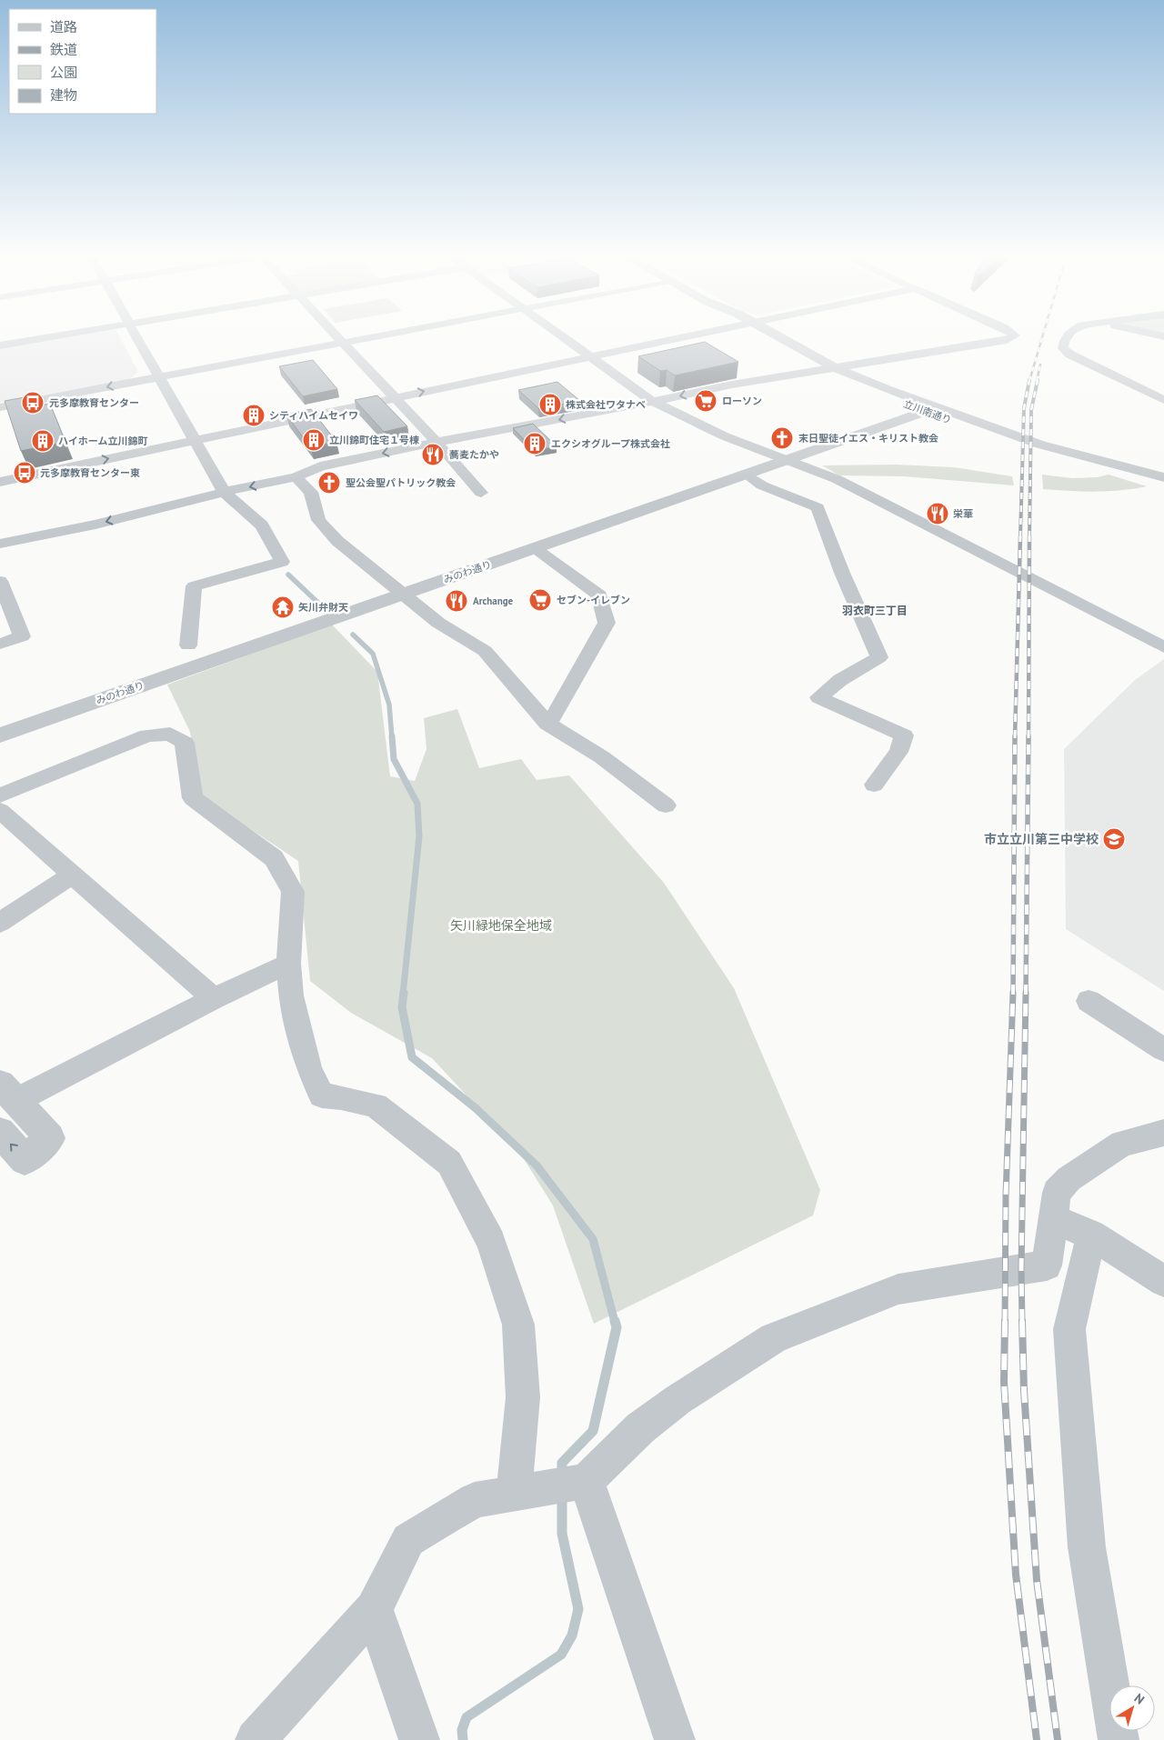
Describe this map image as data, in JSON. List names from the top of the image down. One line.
{"streets":{"street":["立川南通り","みのわ通り"]},"crossings":[["立川南通り","みのわ通り"]],"districts":["羽衣町三丁目"],"parks":["矢川緑地保全地域"],"places":{"supermarket":["ローソン","セブン-イレブン"],"bus stop":["元多摩教育センター","元多摩教育センター東"],"building":["株式会社ワタナベ","シティハイムセイワ","立川錦町住宅１号棟","ハイホーム立川錦町","エクシオグループ株式会社"],"church":["末日聖徒イエス・キリスト教会","聖公会聖パトリック教会"],"restaurant":["蕎麦たかや","栄華","Archange"],"temple":["矢川弁財天"],"school or university":["市立立川第三中学校"]},"legend":["道路","鉄道","公園","建物"],"north":"top right"}
